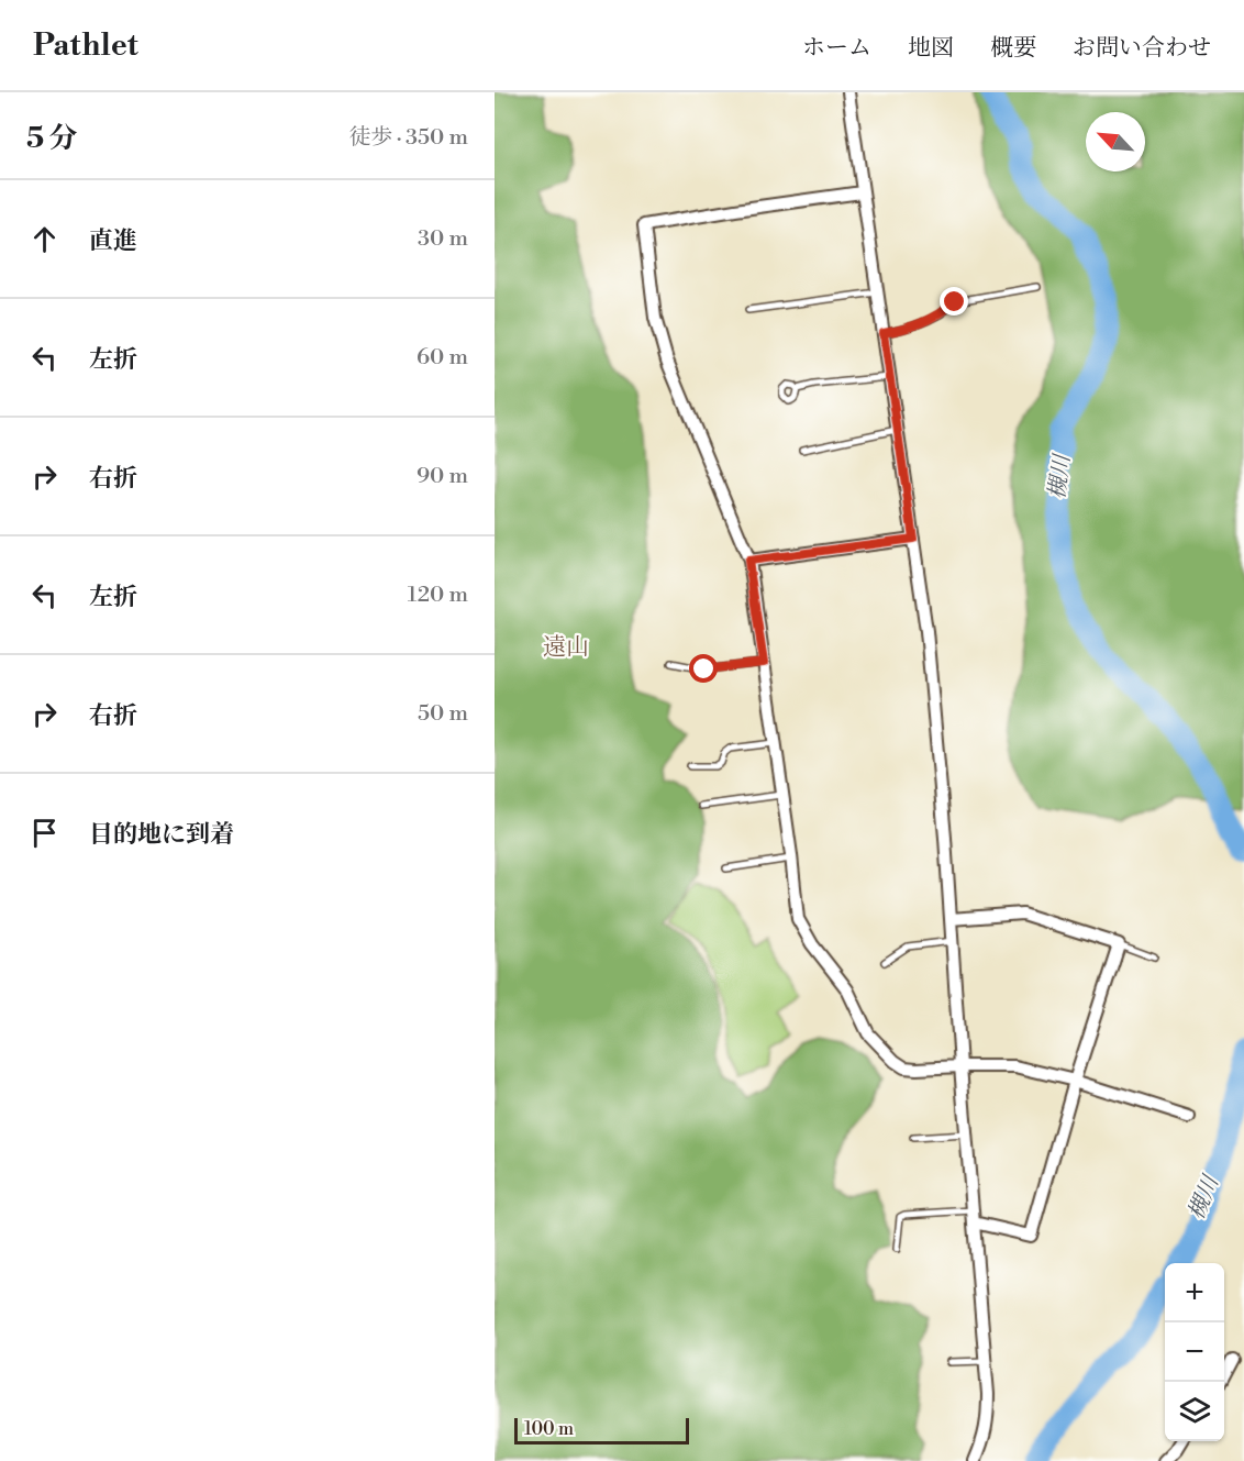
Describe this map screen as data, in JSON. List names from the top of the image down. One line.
{"districts":["遠山"],"water":["槻川"],"scale_bar":"100 m","north":"top left","page":{"header":"Pathlet","nav":["ホーム","地図","概要","お問い合わせ"],"heading":["5 分","徒歩 · 350 m"],"list":[["直進","30 m"],["左折","60 m"],["右折","90 m"],["左折","120 m"],["右折","50 m"],"目的地に到着"],"map_buttons":["+","−"],"scale":"100 m"}}
